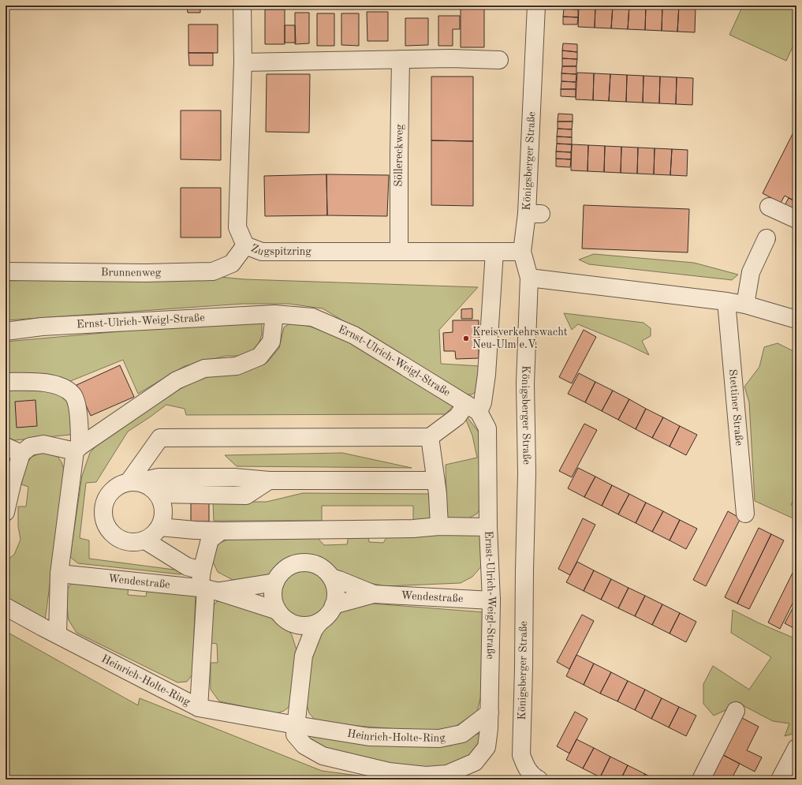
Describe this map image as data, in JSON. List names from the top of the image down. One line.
{"streets":{"street":["Söllereckweg","Königsberger Straße","Zugspitzring","Brunnenweg","Ernst-Ulrich-Weigl-Straße","Stettiner Straße","Wendestraße","Heinrich-Holte-Ring"]},"crossings":[["Söllereckweg","Zugspitzring"],["Königsberger Straße","Zugspitzring"],["Zugspitzring","Brunnenweg"],["Ernst-Ulrich-Weigl-Straße","Wendestraße"],["Ernst-Ulrich-Weigl-Straße","Heinrich-Holte-Ring"]],"places":["Kreisverkehrswacht Neu-Ulm e.V."]}
